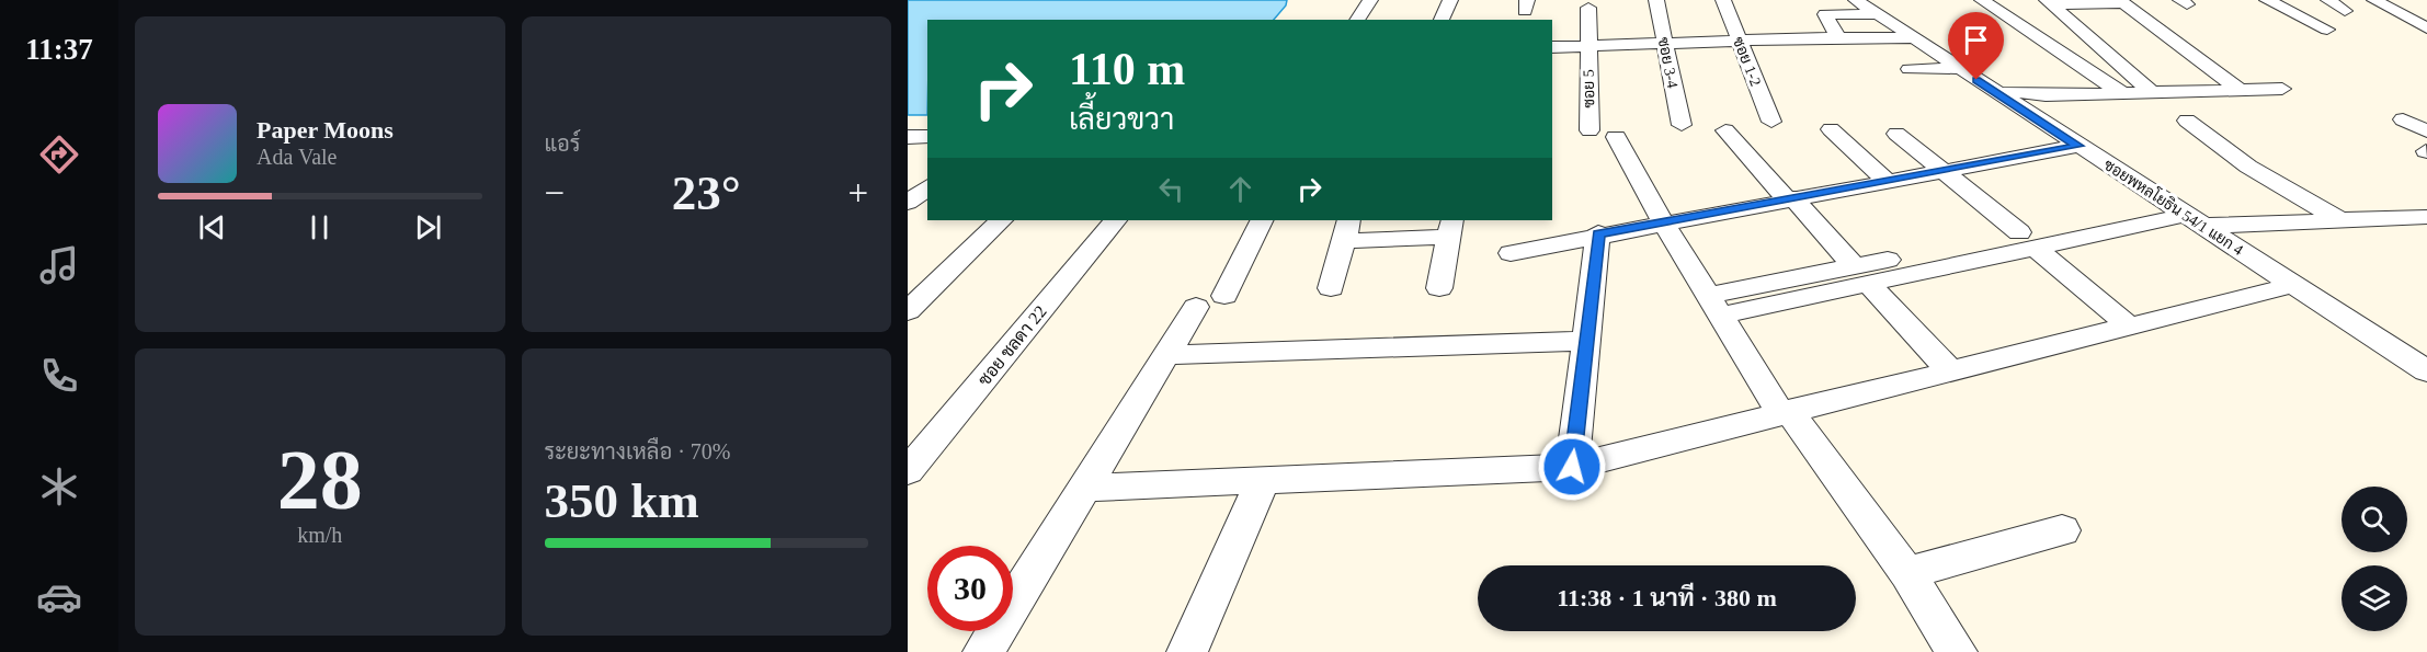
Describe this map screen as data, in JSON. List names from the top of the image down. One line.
{"streets":{"street":["ซอย 1-2","ซอย 3-4","ซอย 5","ซอยพหลโยธิน 54/1 แยก 4","ซอย ชลดา 22"]},"page":{"tabs":"11:37","tile":["แอร์",["28","km/h"],["ระยะทางเหลือ · 70%","350 km"]],"turn":["110 m","เลี้ยวขวา"],"song":["Paper Moons","Ada Vale"],"heat":["−","23°","+"],"limit":"30","trip":"11:38 · 1 นาที · 380 m"}}
